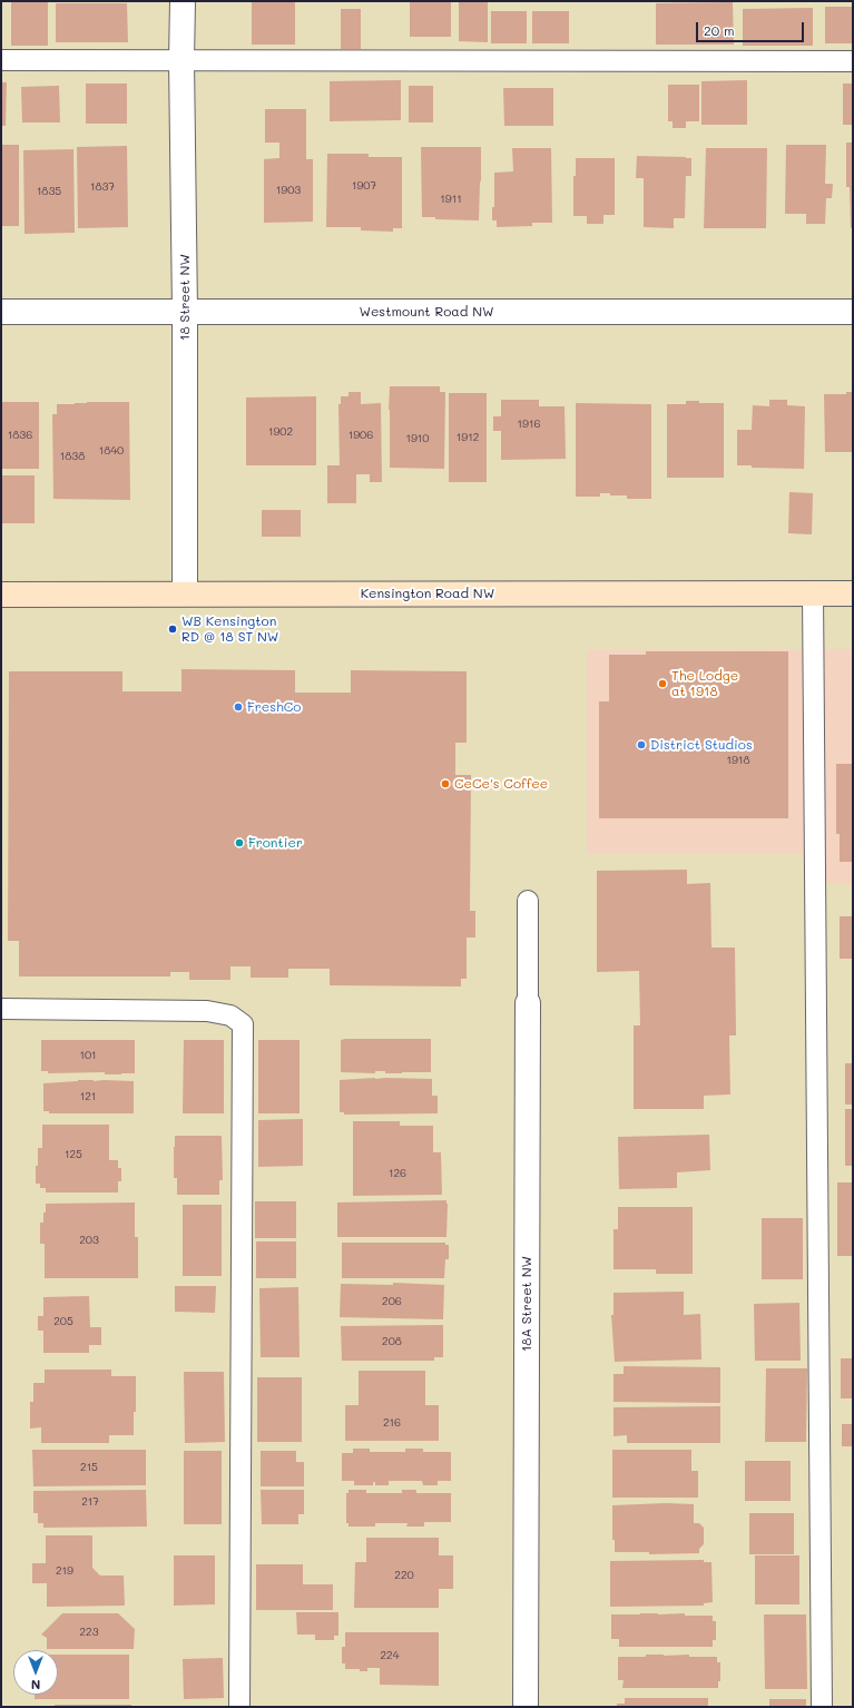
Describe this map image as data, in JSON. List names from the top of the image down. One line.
{"streets":{"street":["18 Street NW","Westmount Road NW","Kensington Road NW","18A Street NW"]},"crossings":[["18 Street NW","Westmount Road NW"],["18 Street NW","Kensington Road NW"]],"places":["WB Kensington RD @ 18 ST NW","The Lodge at 1918","FreshCo","District Studios","CeCe's Coffee","Frontier"],"house_numbers":["1907","1837","1903","1835","1911","1916","1902","1836","1906","1912","1910","1840","1838","1918","101","121","125","126","203","206","205","208","216","215","217","219","220","223","224"],"scale_bar":"20 m","north":"bottom"}
